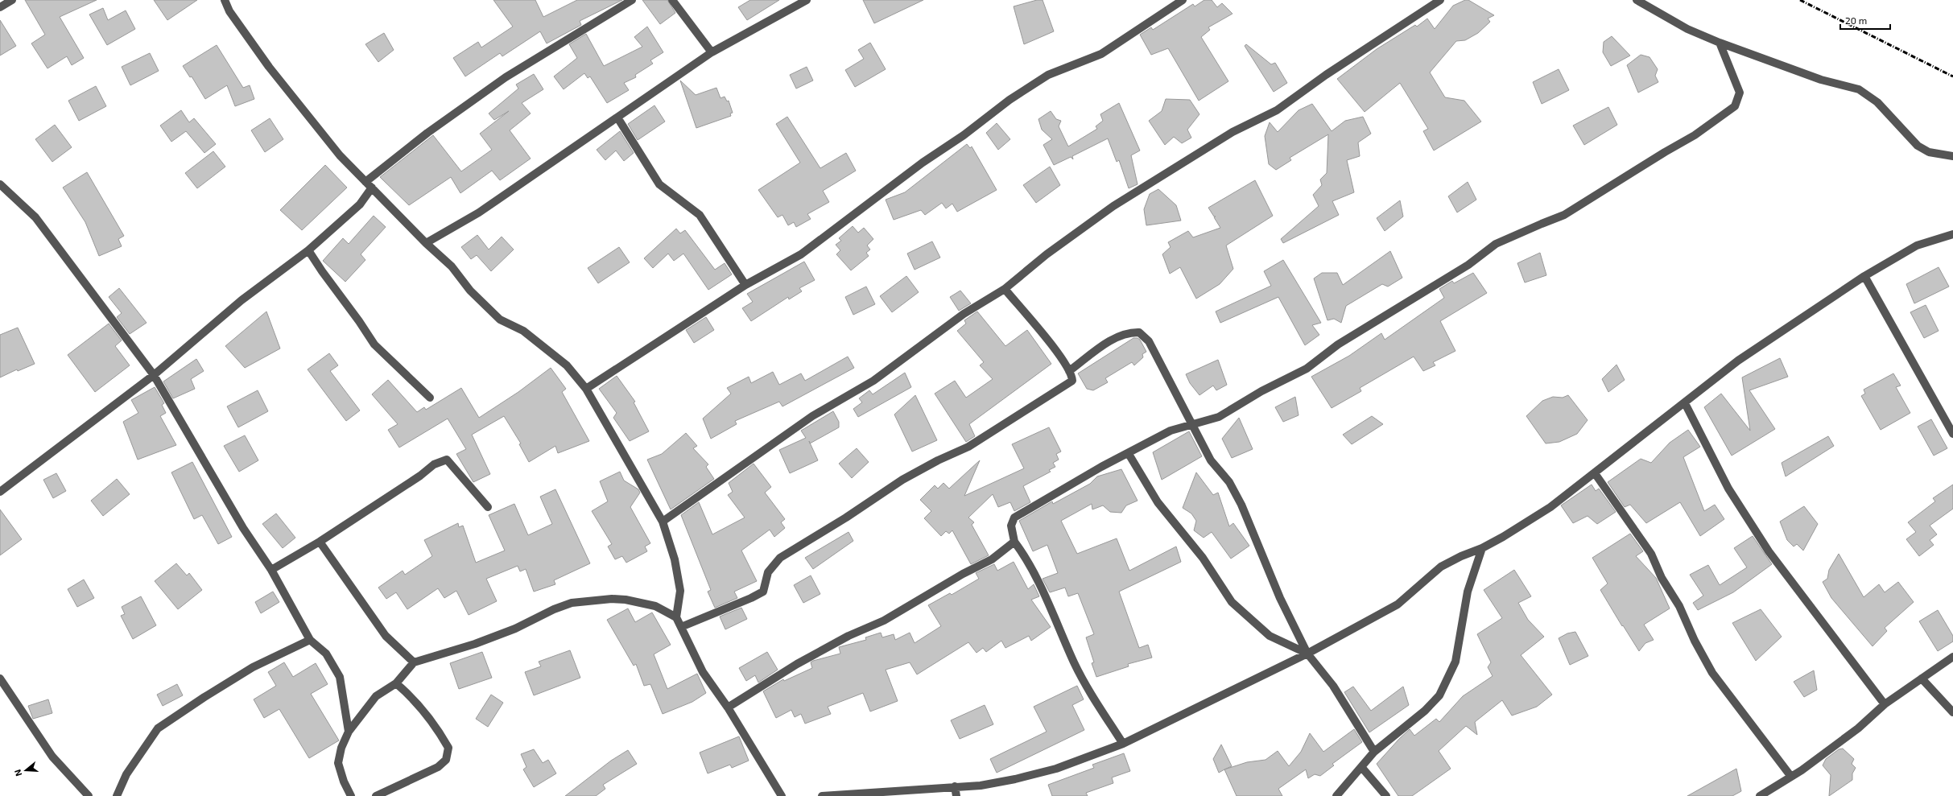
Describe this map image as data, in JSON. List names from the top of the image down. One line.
{"scale_bar":"20 m","north":"left"}
